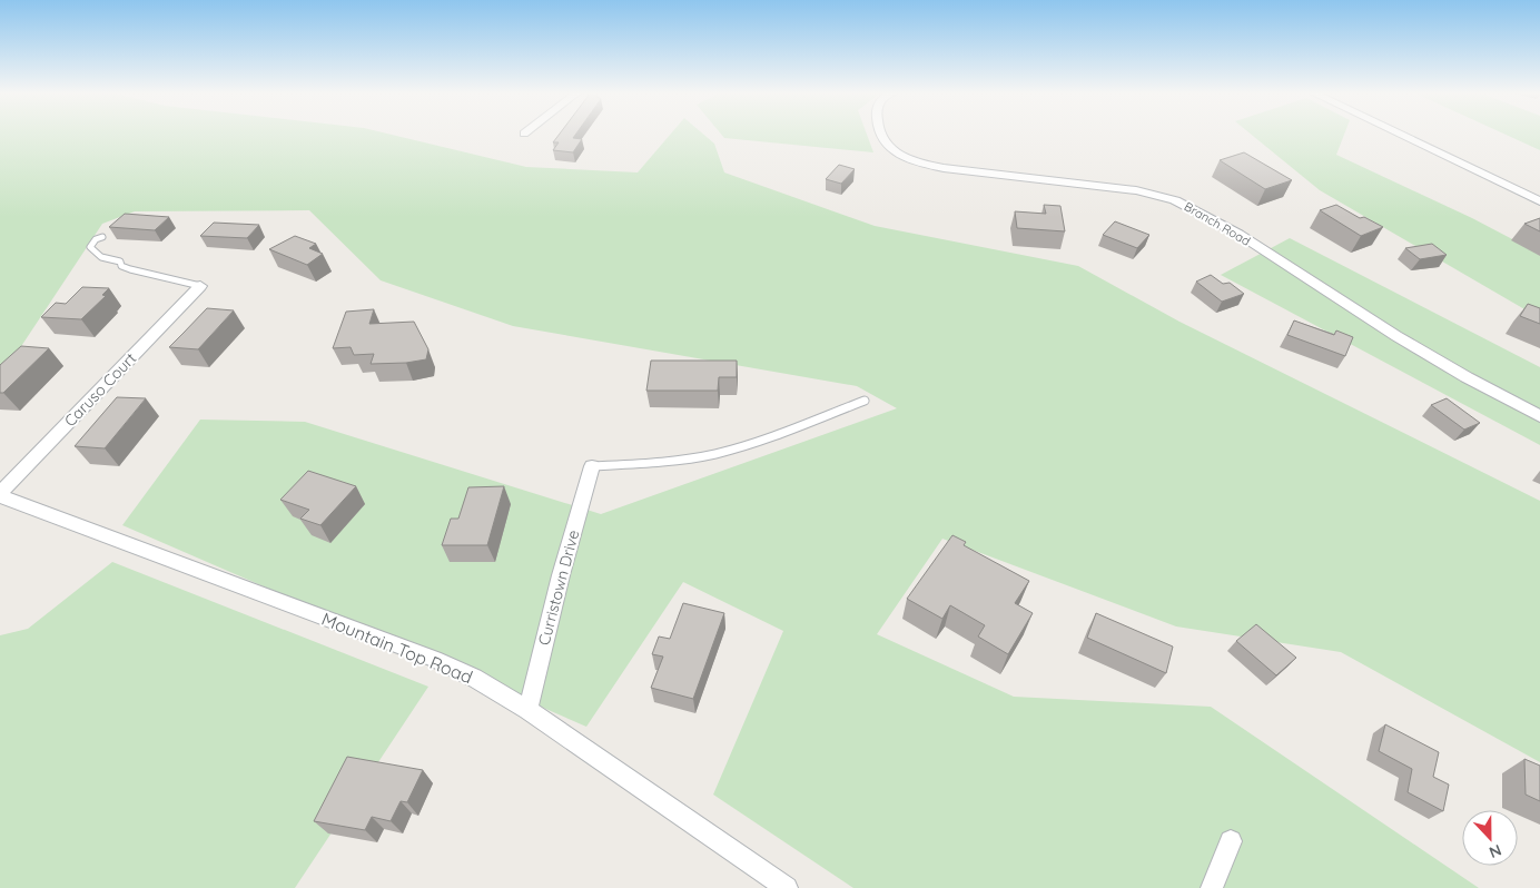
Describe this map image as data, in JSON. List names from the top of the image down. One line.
{"streets":{"street":["Branch Road","Caruso Court","Curristown Drive","Mountain Top Road"]},"crossings":[["Caruso Court","Mountain Top Road"],["Curristown Drive","Mountain Top Road"]],"north":"bottom"}
